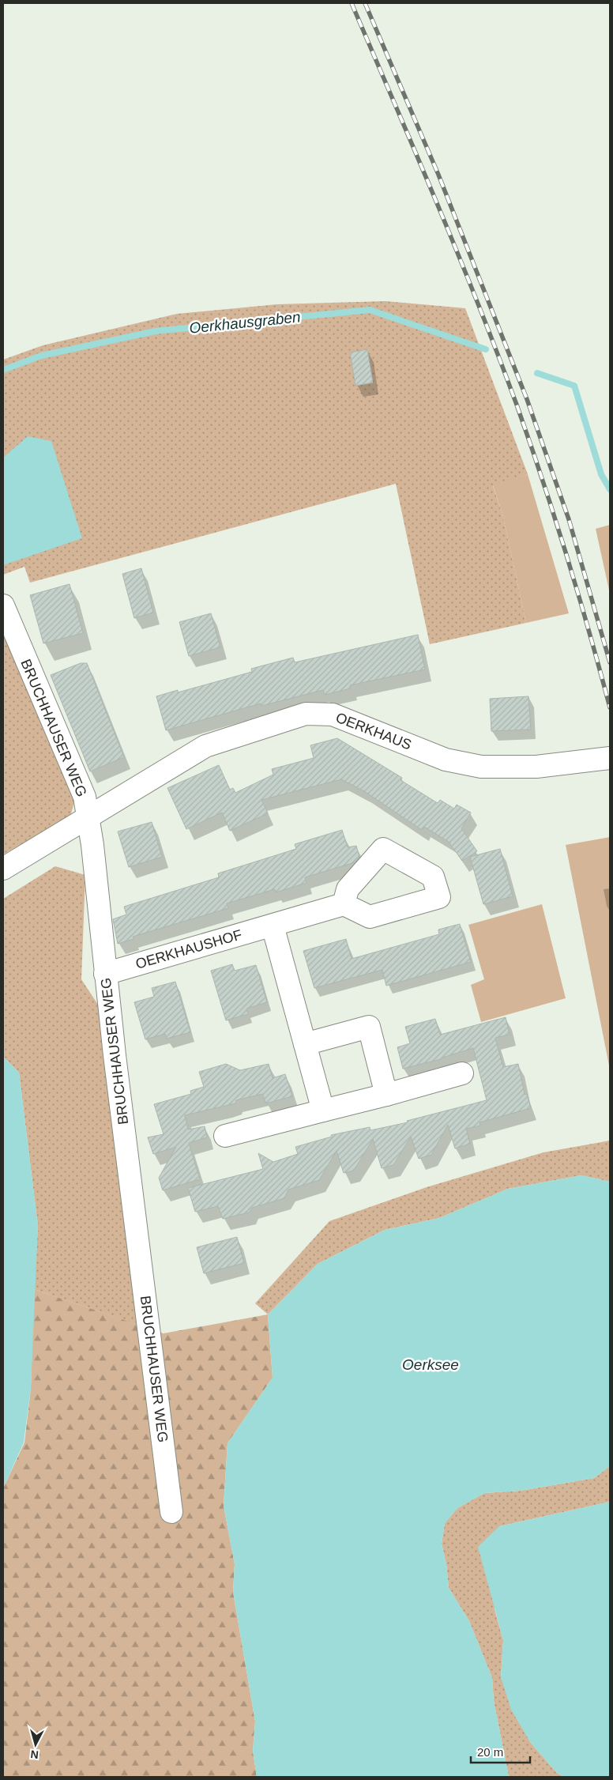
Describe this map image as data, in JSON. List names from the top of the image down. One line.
{"streets":{"street":["BRUCHHAUSER WEG","OERKHAUS","OERKHAUSHOF"]},"crossings":[["BRUCHHAUSER WEG","OERKHAUS"],["BRUCHHAUSER WEG","OERKHAUSHOF"]],"water":["Oerkhausgraben","Oerksee"],"scale_bar":"20 m","north":"bottom"}
